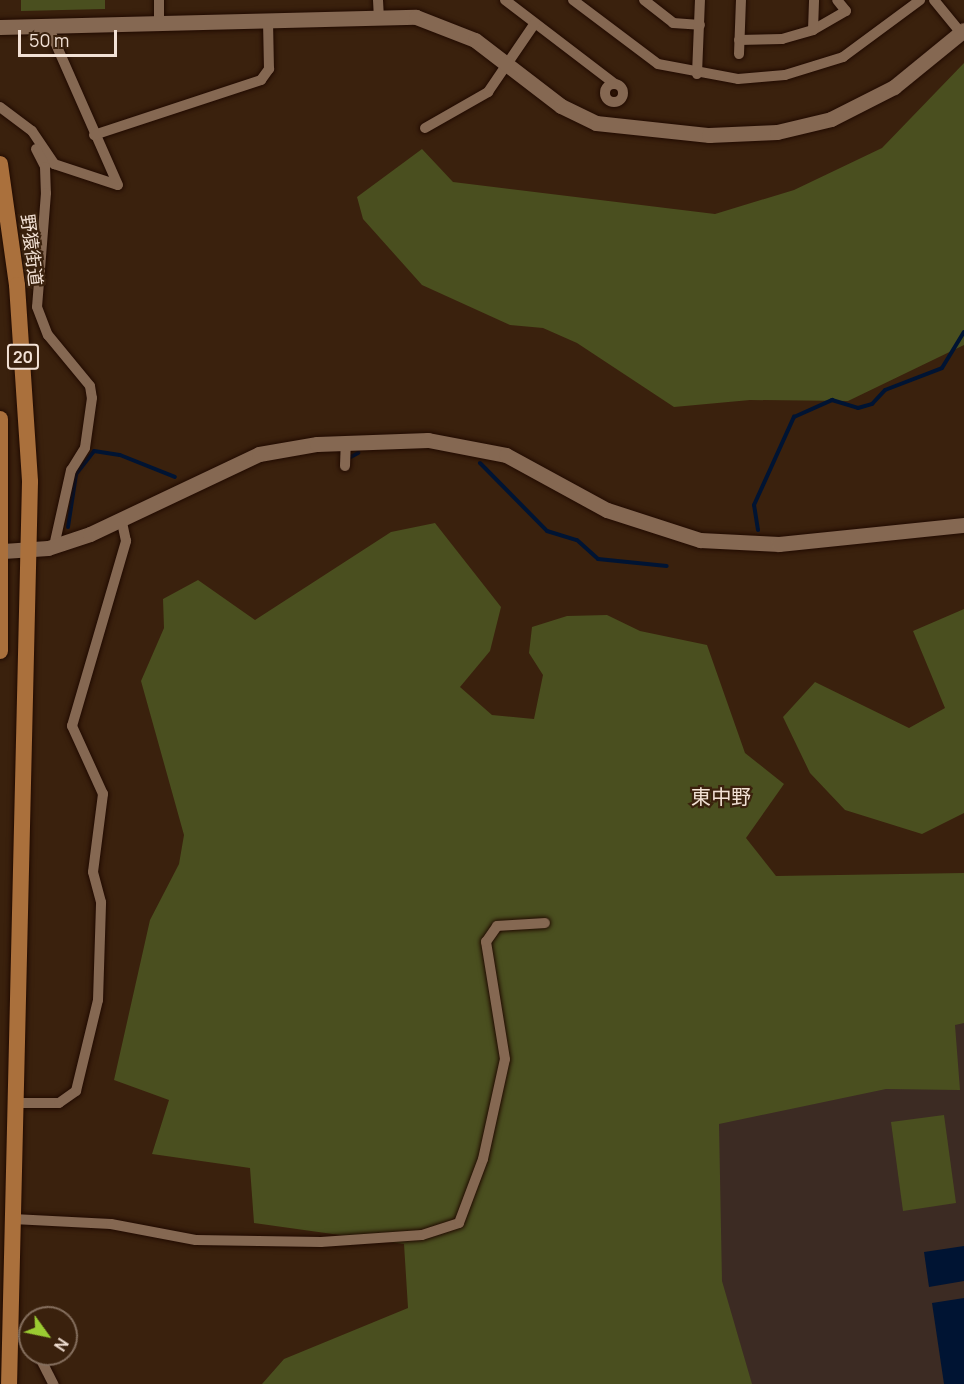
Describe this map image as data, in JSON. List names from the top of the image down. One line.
{"streets":{"main road":["野猿街道","20"]},"districts":["東中野"],"scale_bar":"50 m","north":"bottom right"}
